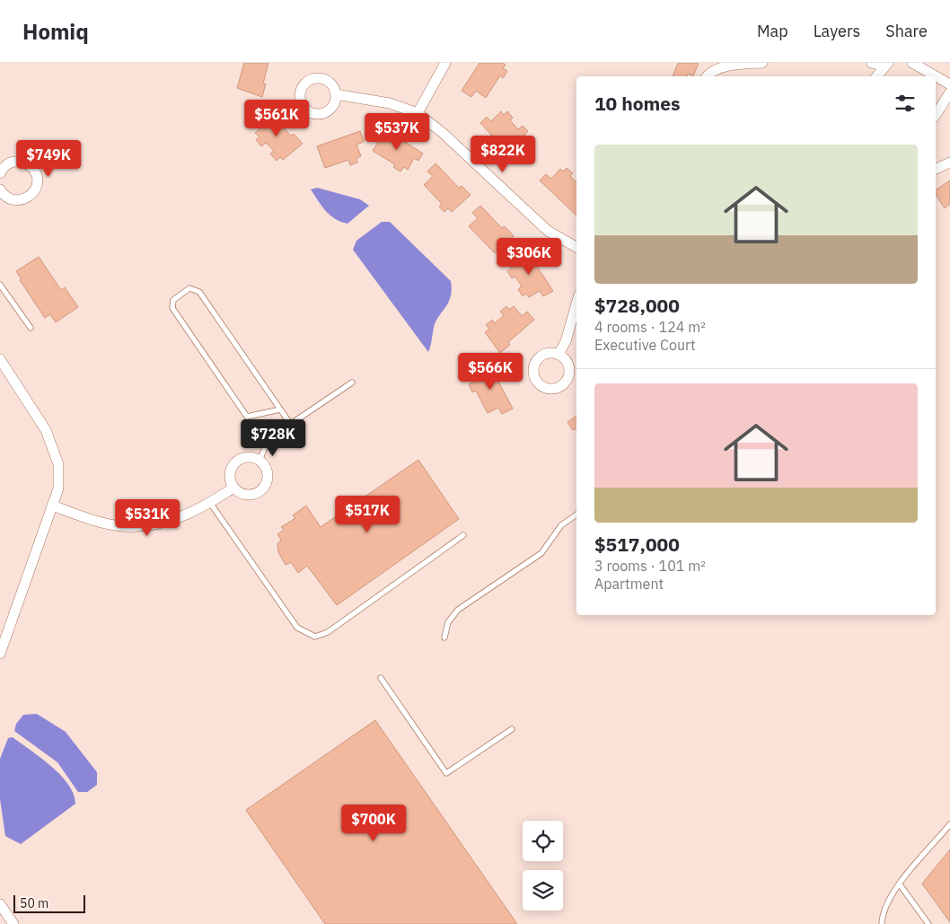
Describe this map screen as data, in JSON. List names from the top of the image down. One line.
{"scale_bar":"50 m","page":{"header":"Homiq","nav":["Map","Layers","Share"],"heading":"10 homes","price":["$561K","$537K","$822K","$749K","$306K","$566K","$728K","$517K","$531K","$700K"],"list":[{"name":"$728,000","note":"4 rooms · 124 m² · Executive Court"},{"name":"$517,000","note":"3 rooms · 101 m² · Apartment"}],"scale":"50 m"}}
